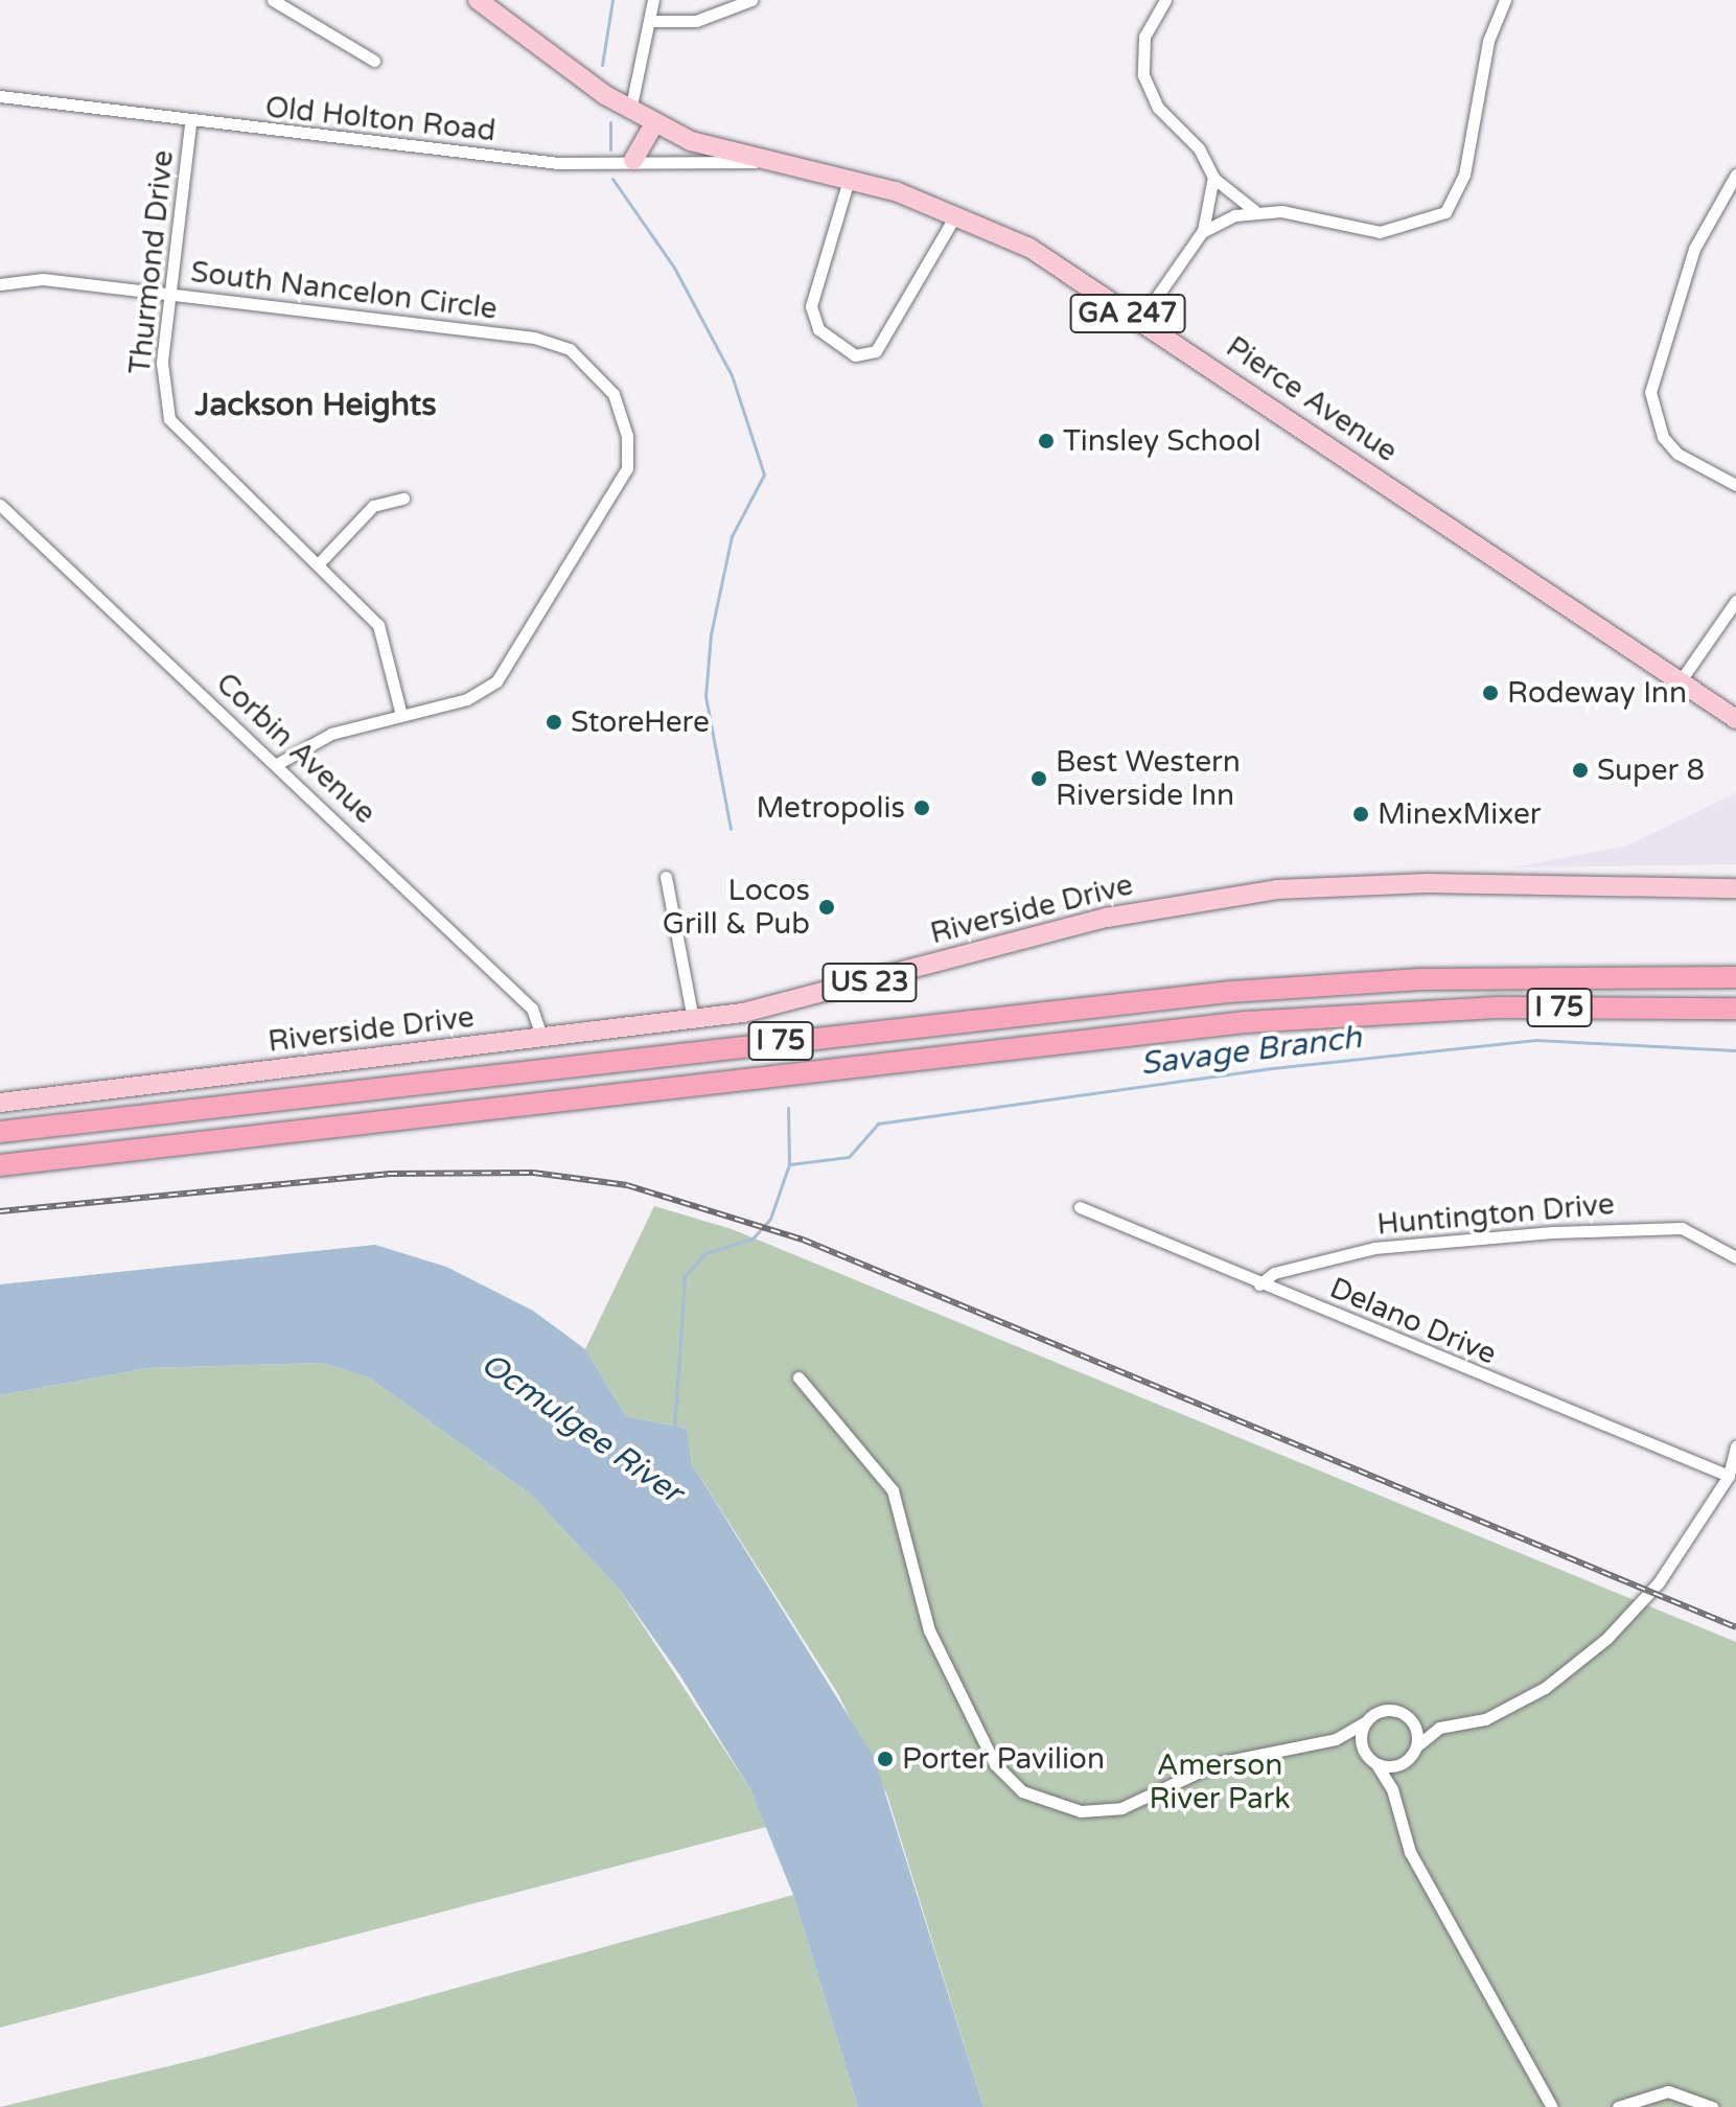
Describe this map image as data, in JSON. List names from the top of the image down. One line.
{"streets":{"highway":["I 75"],"main road":["GA 247","Pierce Avenue","Riverside Drive","US 23"],"street":["Old Holton Road","Thurmond Drive","South Nancelon Circle","Corbin Avenue","Huntington Drive","Delano Drive"]},"crossings":[["Old Holton Road","Thurmond Drive"],["Old Holton Road","Pierce Avenue"],["Thurmond Drive","South Nancelon Circle"],["Corbin Avenue","Riverside Drive"],["Huntington Drive","Delano Drive"]],"districts":["Jackson Heights"],"water":["Savage Branch","Ocmulgee River"],"parks":["Amerson River Park"],"places":["Tinsley School","Rodeway Inn","StoreHere","Super 8","Best Western Riverside Inn","Metropolis","MinexMixer","Locos Grill & Pub","Porter Pavilion"]}
